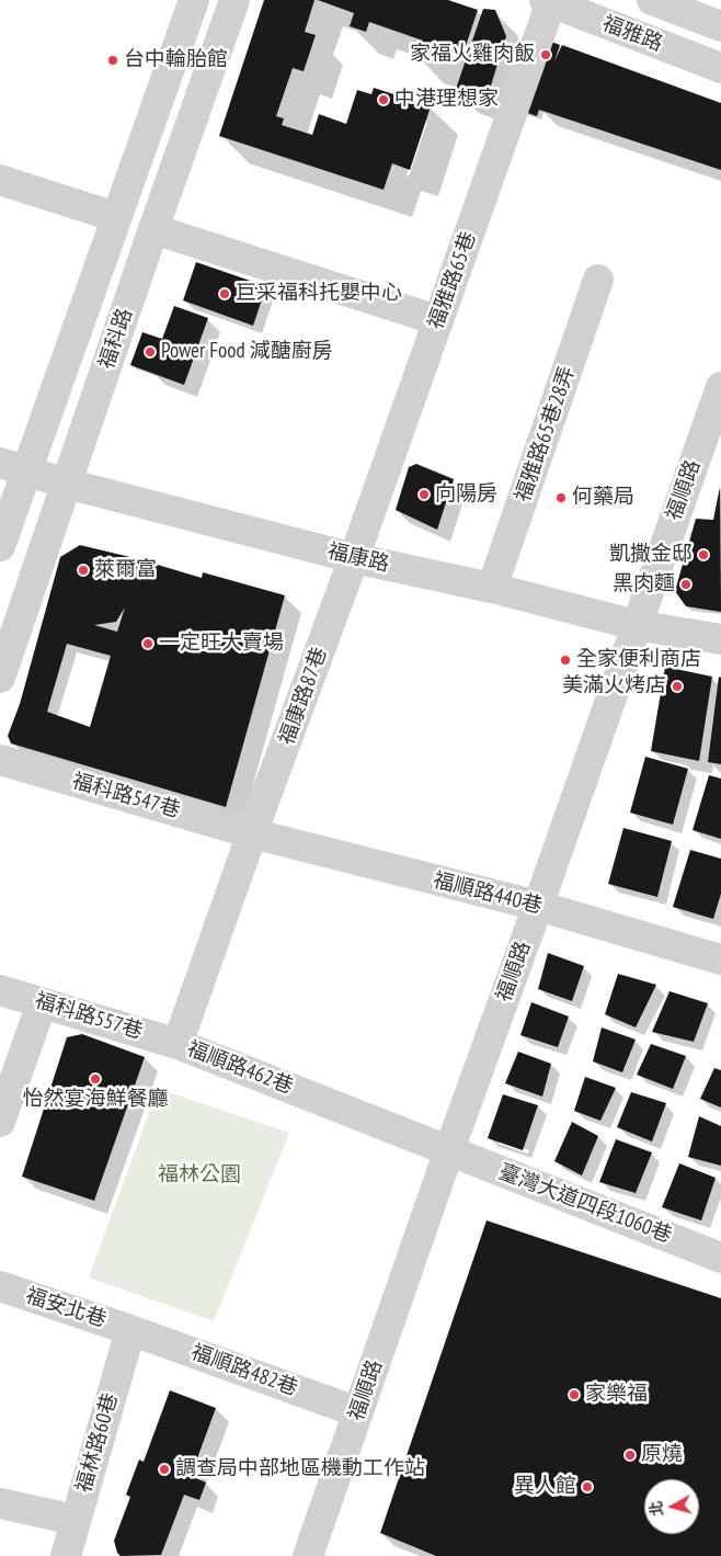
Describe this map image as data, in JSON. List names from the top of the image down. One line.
{"streets":{"street":["福雅路","福雅路65巷","福科路","福雅路65巷28弄","福順路","福康路","福康路87巷","福科路547巷","福順路440巷","福科路557巷","福順路462巷","臺灣大道四段1060巷","福安北巷","福順路482巷","福林路60巷"]},"crossings":[["福雅路","福雅路65巷"],["福雅路65巷","福康路"],["福雅路65巷","福康路87巷"],["福科路","福康路"],["福雅路65巷28弄","福康路"],["福順路","福康路"],["福順路","福順路440巷"],["福順路","福順路462巷"],["福順路","臺灣大道四段1060巷"],["福順路","福順路482巷"],["福康路","福康路87巷"],["福康路87巷","福科路547巷"],["福康路87巷","福順路440巷"],["福康路87巷","福順路462巷"],["福科路547巷","福順路440巷"],["福科路547巷","福順路462巷"],["福順路440巷","福順路462巷"],["福科路557巷","福順路462巷"],["福順路462巷","臺灣大道四段1060巷"],["福安北巷","福順路482巷"],["福安北巷","福林路60巷"],["福順路482巷","福林路60巷"]],"parks":["福林公園"],"places":["家福火雞肉飯","台中輪胎館","中港理想家","巨采福科托嬰中心","Power Food 減醣廚房","向陽房","何藥局","凱撒金邸","萊爾富","黑肉麵","一定旺大賣場","全家便利商店","美滿火烤店","怡然宴海鮮餐廳","家樂福","原燒","調查局中部地區機動工作站","異人館"],"north":"left"}
